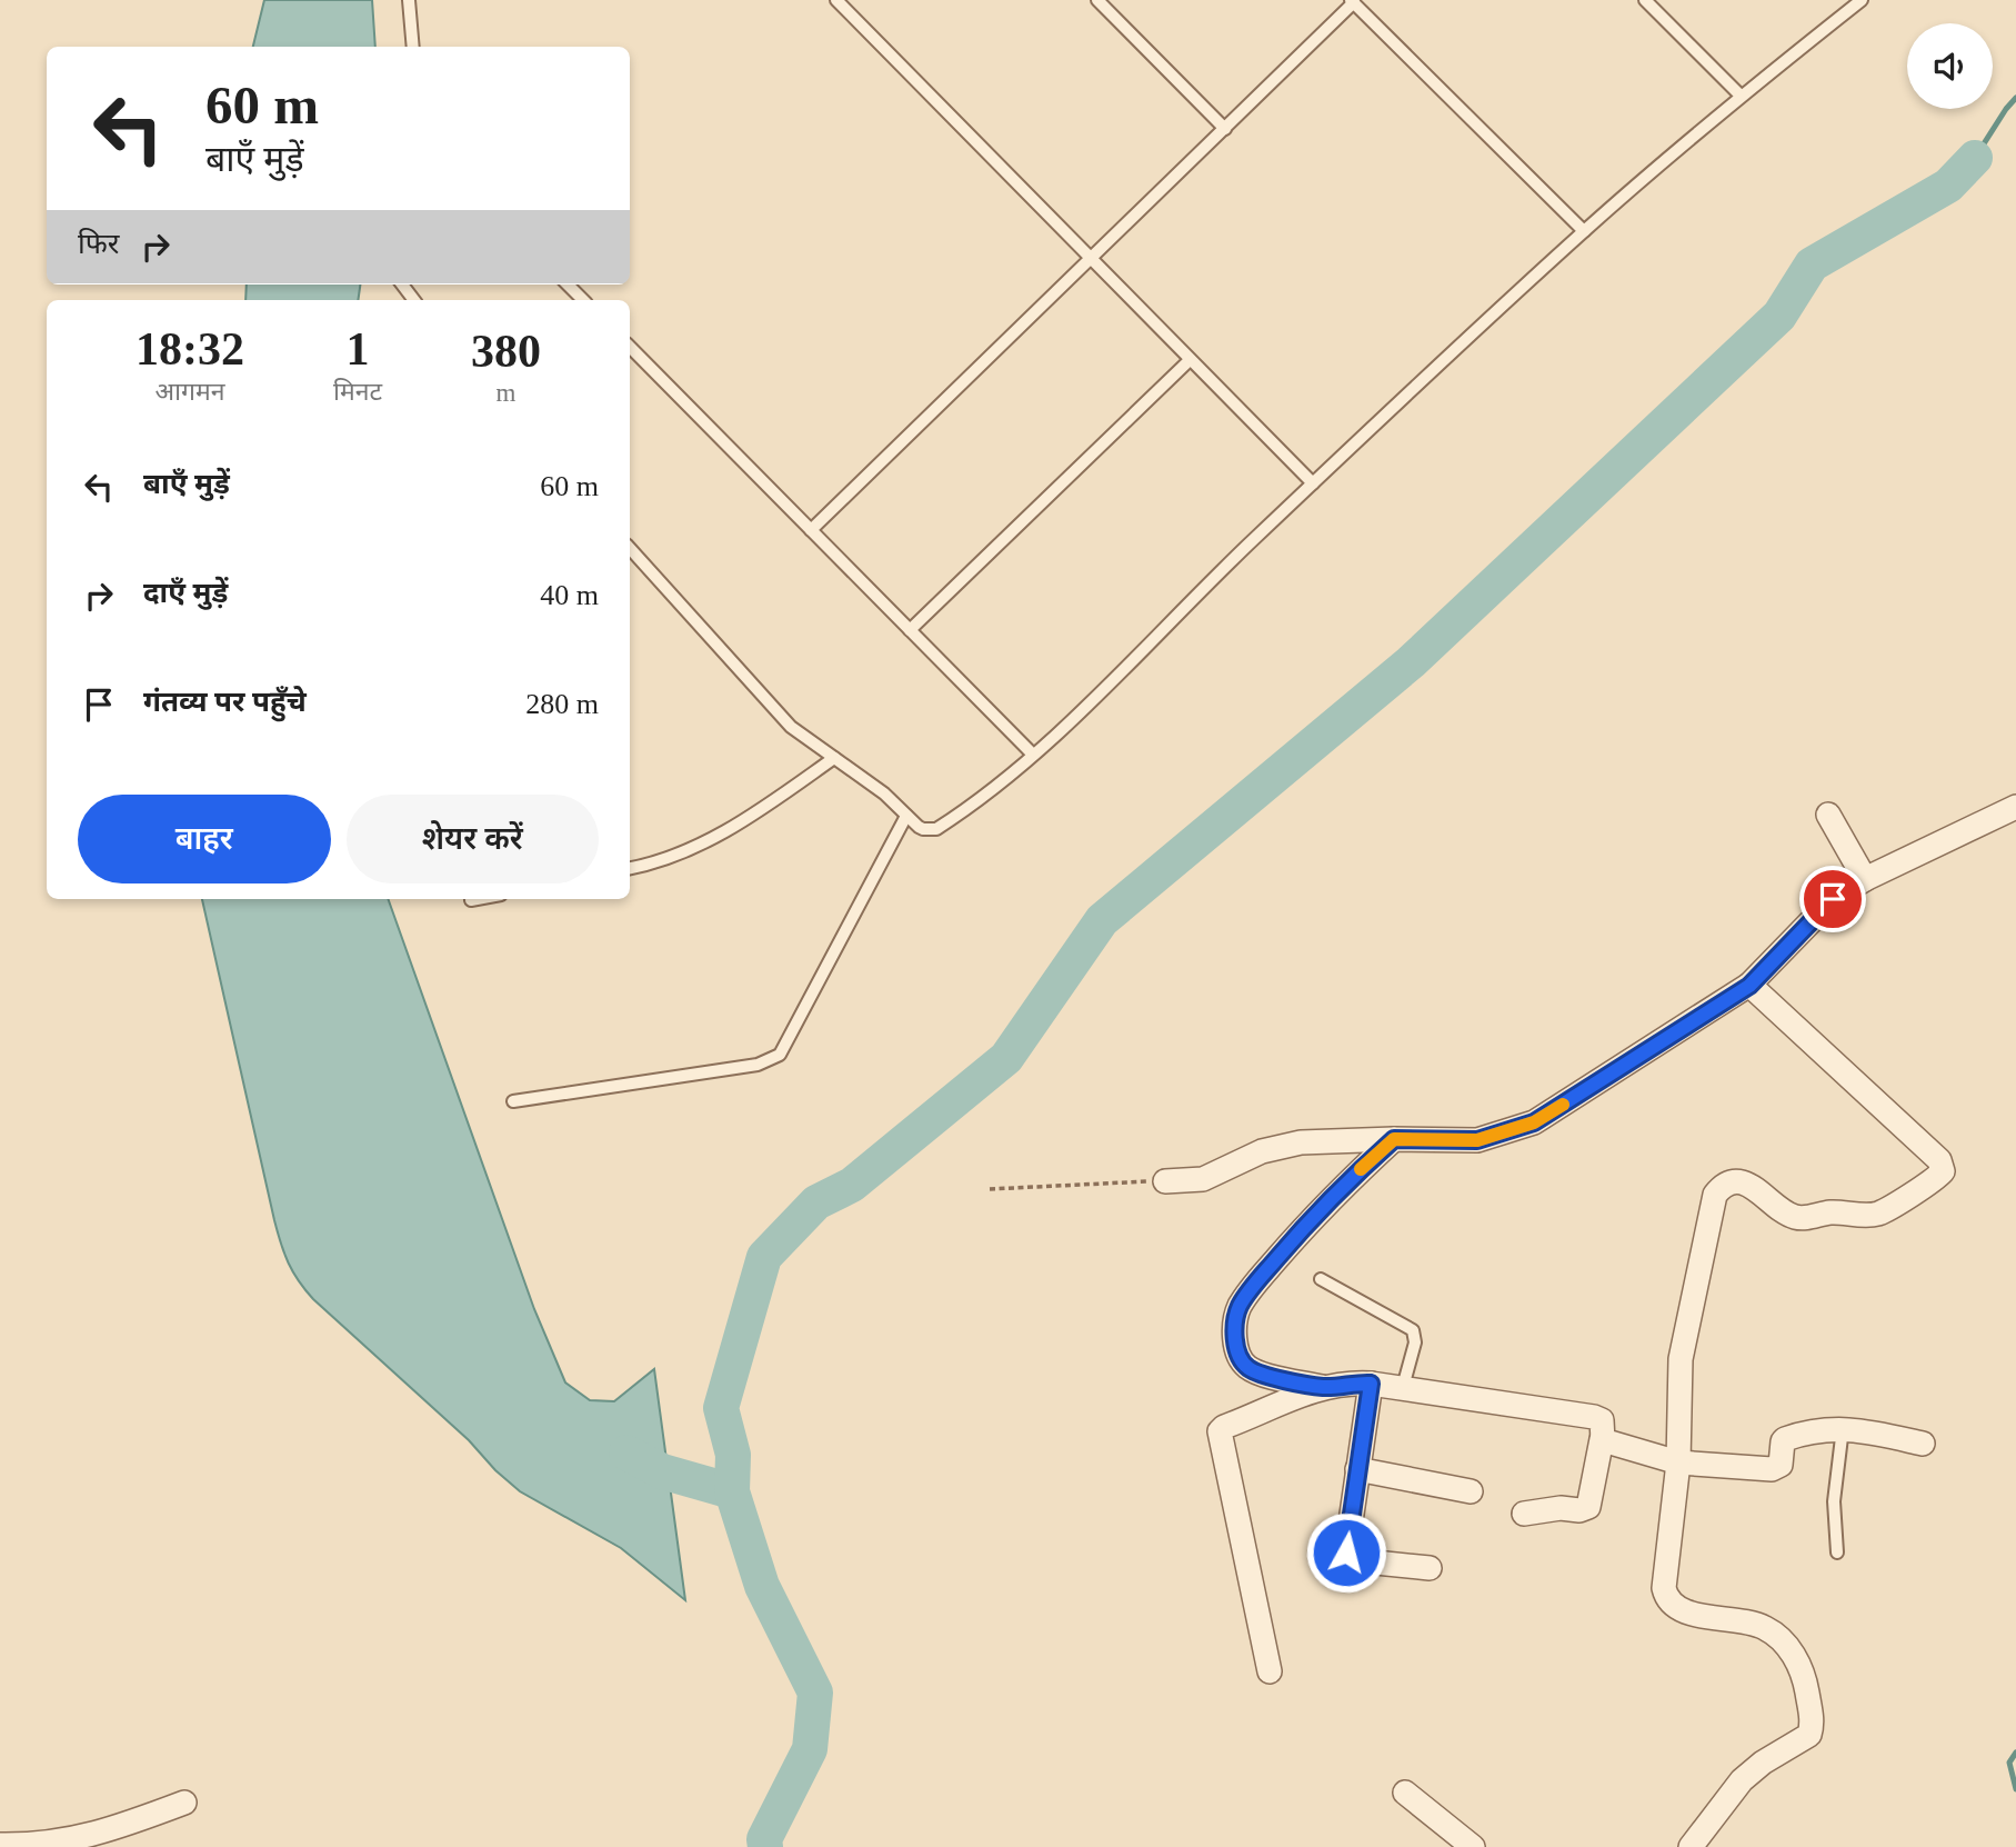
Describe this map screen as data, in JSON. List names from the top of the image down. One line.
{"page":{"turn":["60 m","बाएँ मुड़ें"],"then":"फिर","eta":["18:32","आगमन","1","मिनट","380","m"],"list":[{"name":"बाएँ मुड़ें","value":"60 m"},{"name":"दाएँ मुड़ें","value":"40 m"},{"name":"गंतव्य पर पहुँचे","value":"280 m"}],"buttons":["बाहर","शेयर करें"]}}
